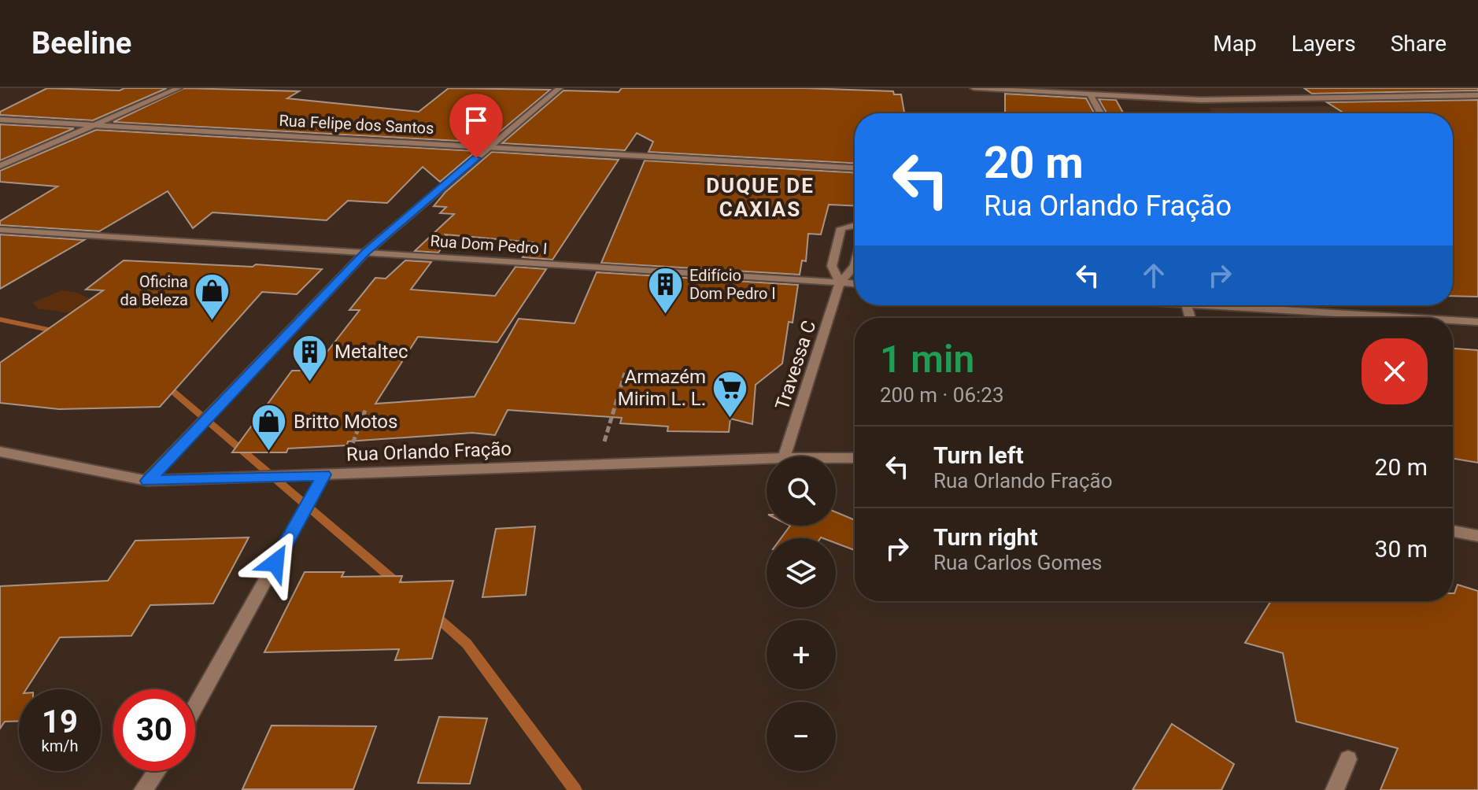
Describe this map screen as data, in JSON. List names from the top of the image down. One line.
{"streets":{"street":["Rua Felipe dos Santos","Rua Dom Pedro I","Travessa C","Rua Orlando Fração"]},"crossings":[["Rua Dom Pedro I","Travessa C"]],"districts":["DUQUE DE CAXIAS"],"places":{"building":["Edifício Dom Pedro I","Metaltec"],"shop":["Oficina da Beleza","Britto Motos"],"supermarket":["Armazém Mirim L. L."]},"page":{"header":"Beeline","nav":["Map","Layers","Share"],"turn":["20 m","Rua Orlando Fração"],"heading":["1 min","200 m · 06:23"],"list":[{"name":"Turn left","note":"Rua Orlando Fração","value":"20 m"},{"name":"Turn right","note":"Rua Carlos Gomes","value":"30 m"}],"map_buttons":["+","−"],"speed":"19 km/h","limit":"30"}}
